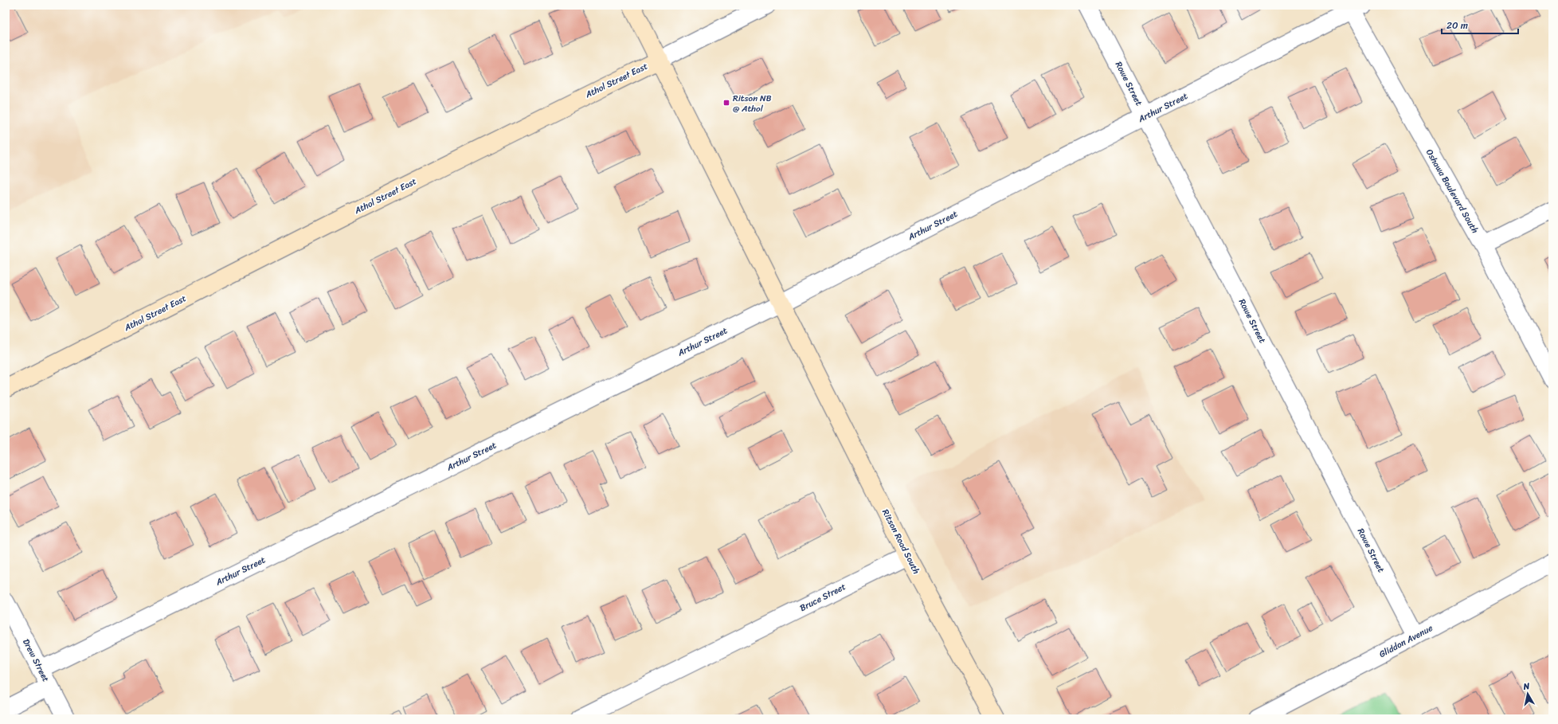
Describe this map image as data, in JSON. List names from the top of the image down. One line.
{"streets":{"main road":["Athol Street East","Ritson Road South"],"street":["Rowe Street","Arthur Street","Oshawa Boulevard South","Bruce Street","Gliddon Avenue","Drew Street"]},"crossings":[["Athol Street East","Ritson Road South"],["Rowe Street","Arthur Street"],["Rowe Street","Gliddon Avenue"],["Arthur Street","Oshawa Boulevard South"],["Arthur Street","Ritson Road South"],["Arthur Street","Drew Street"],["Ritson Road South","Bruce Street"]],"places":{"transit":["Ritson NB @ Athol"]},"scale_bar":"20 m","north":"top"}
